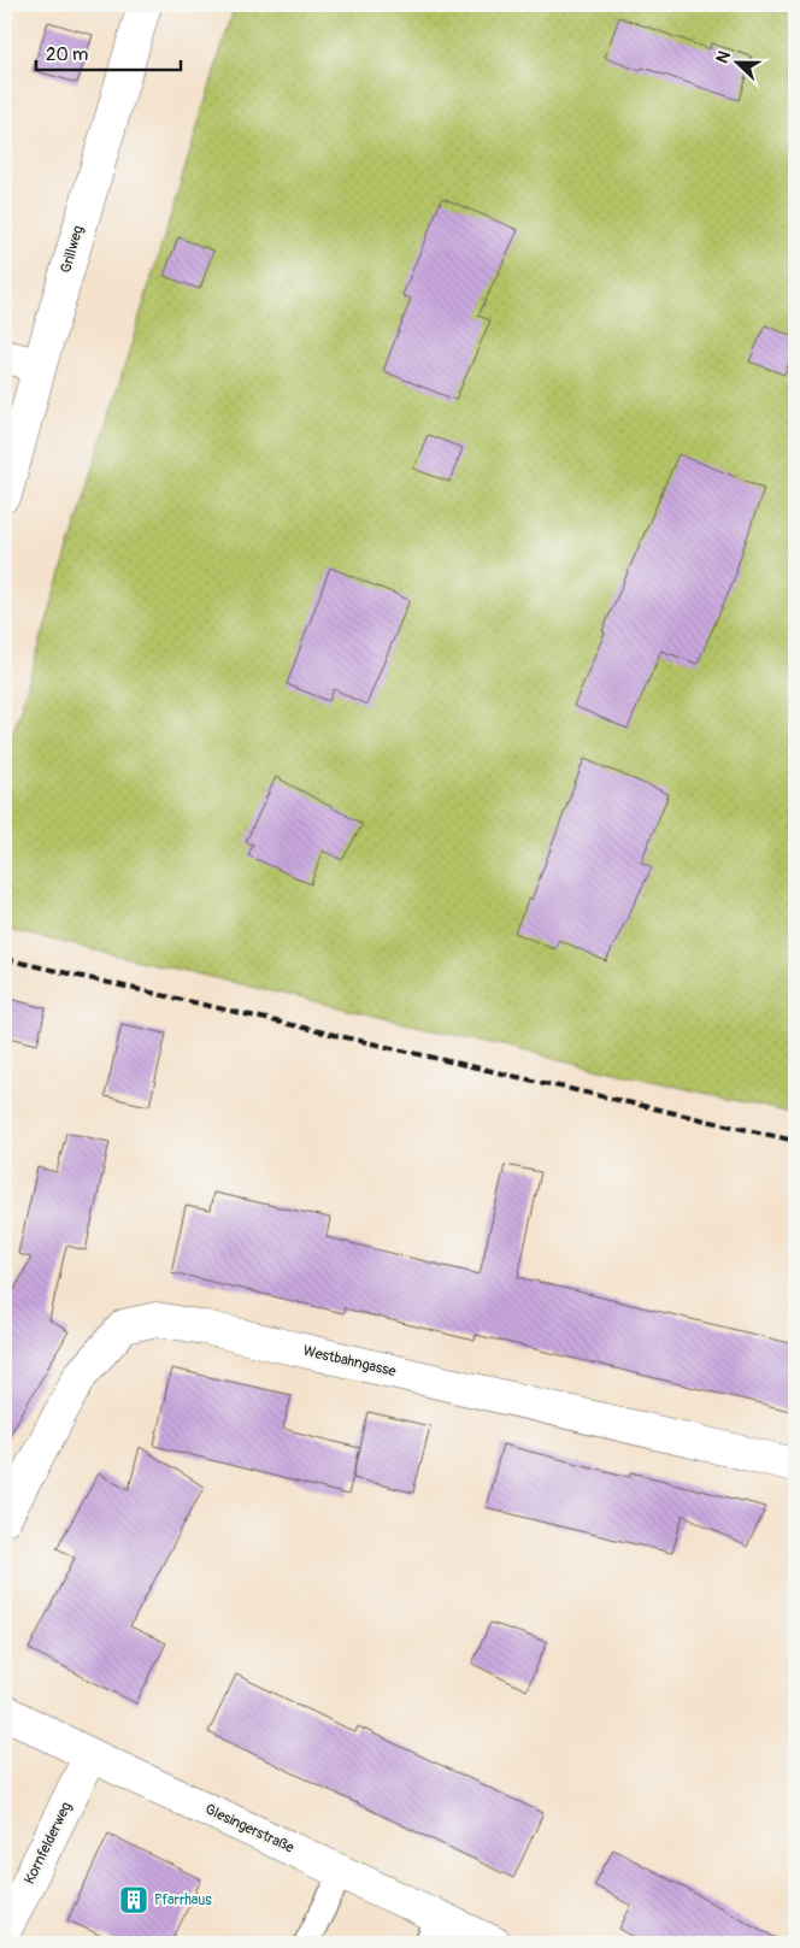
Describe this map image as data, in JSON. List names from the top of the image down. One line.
{"streets":{"street":["Grillweg","Westbahngasse","Glesingerstraße","Kornfelderweg"]},"crossings":[["Glesingerstraße","Kornfelderweg"]],"places":{"building":["Pfarrhaus"]},"scale_bar":"20 m","north":"left"}
